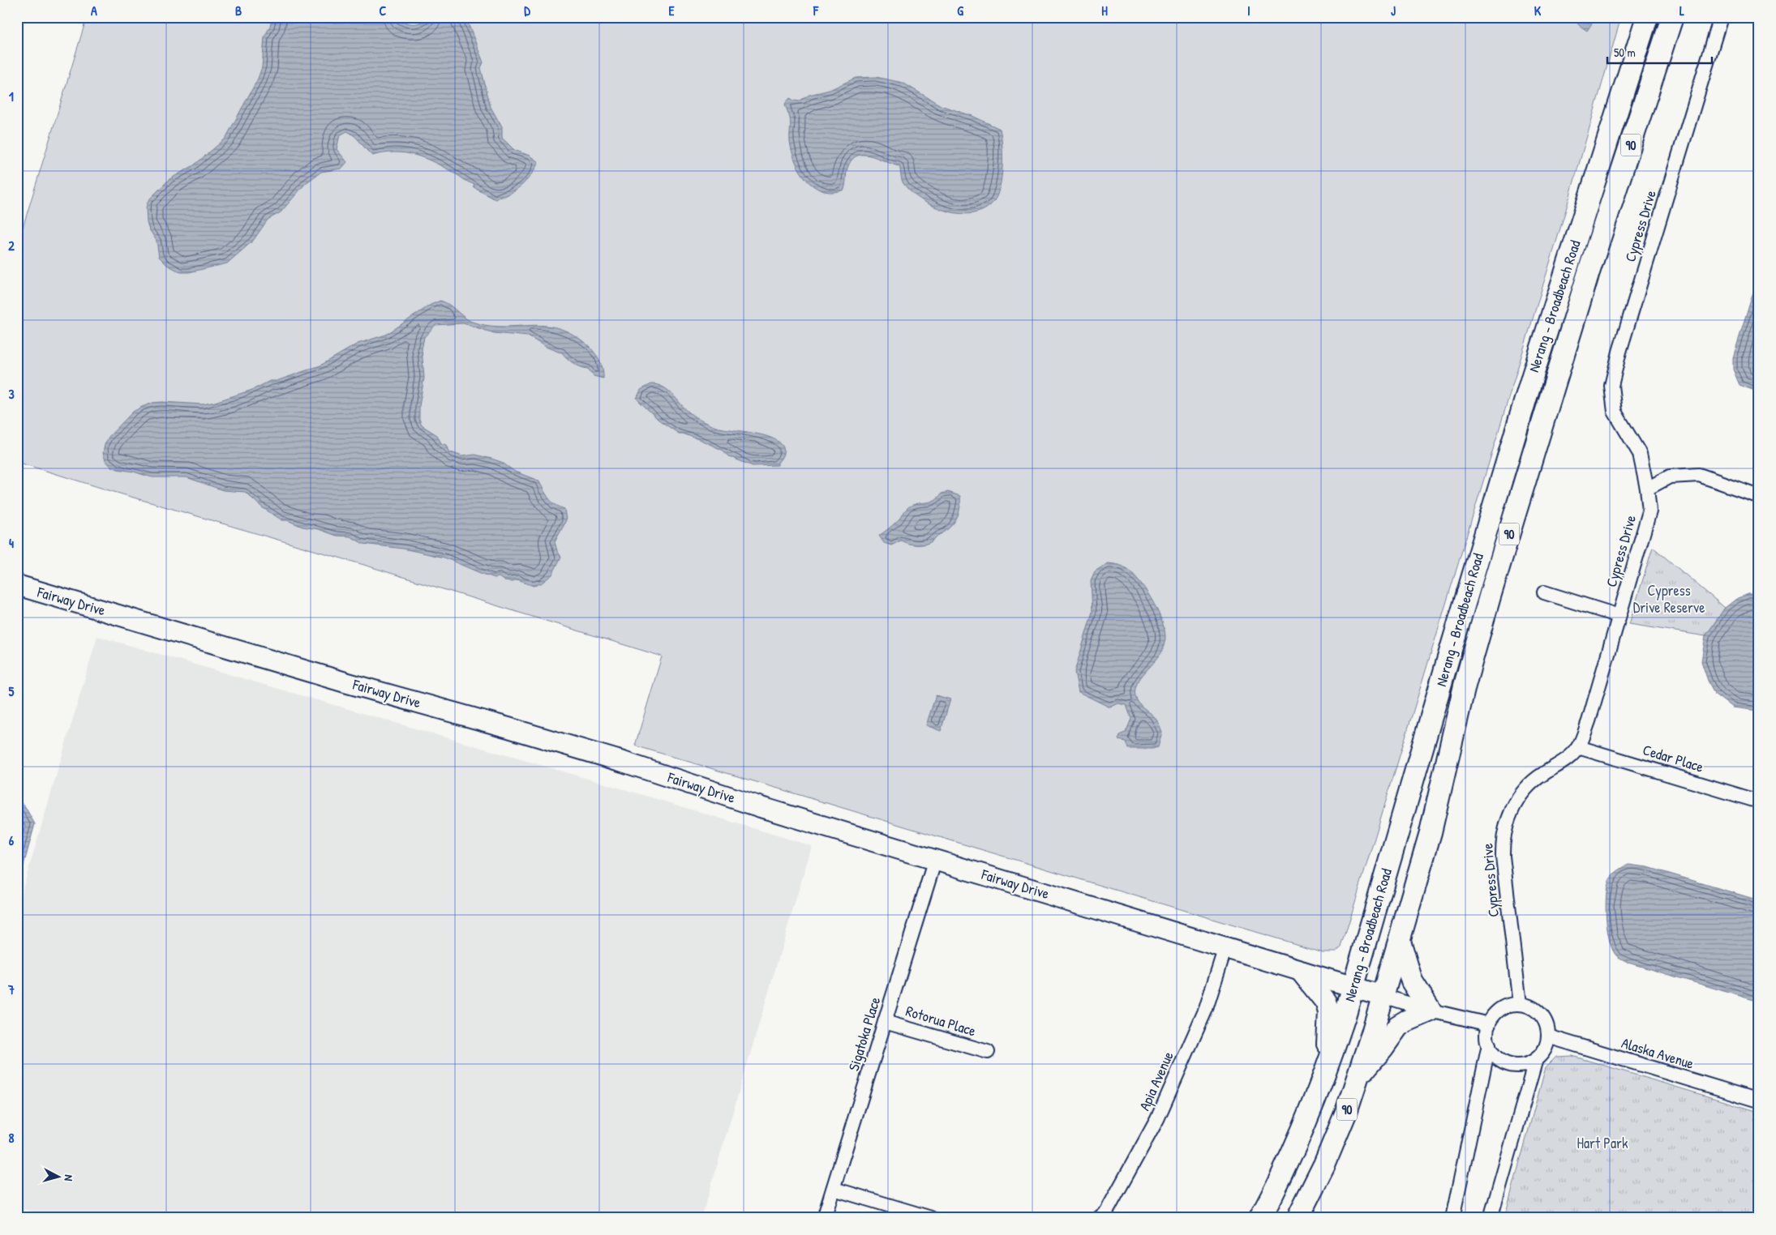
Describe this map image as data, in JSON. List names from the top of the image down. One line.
{"streets":{"main road":["90","Nerang - Broadbeach Road"],"street":["Cypress Drive","Fairway Drive","Cedar Place","Rotorua Place","Sigatoka Place","Alaska Avenue","Apia Avenue"]},"crossings":[["Cypress Drive","Cedar Place"],["Cypress Drive","Alaska Avenue"],["Nerang - Broadbeach Road","Fairway Drive"],["Fairway Drive","Sigatoka Place"],["Fairway Drive","Apia Avenue"],["Rotorua Place","Sigatoka Place"]],"parks":["Cypress Drive Reserve","Hart Park"],"scale_bar":"50 m","north":"right","grid":{"columns":["A","B","C","D","E","F","G","H","I","J","K","L"],"rows":["1","2","3","4","5","6","7","8"]}}
